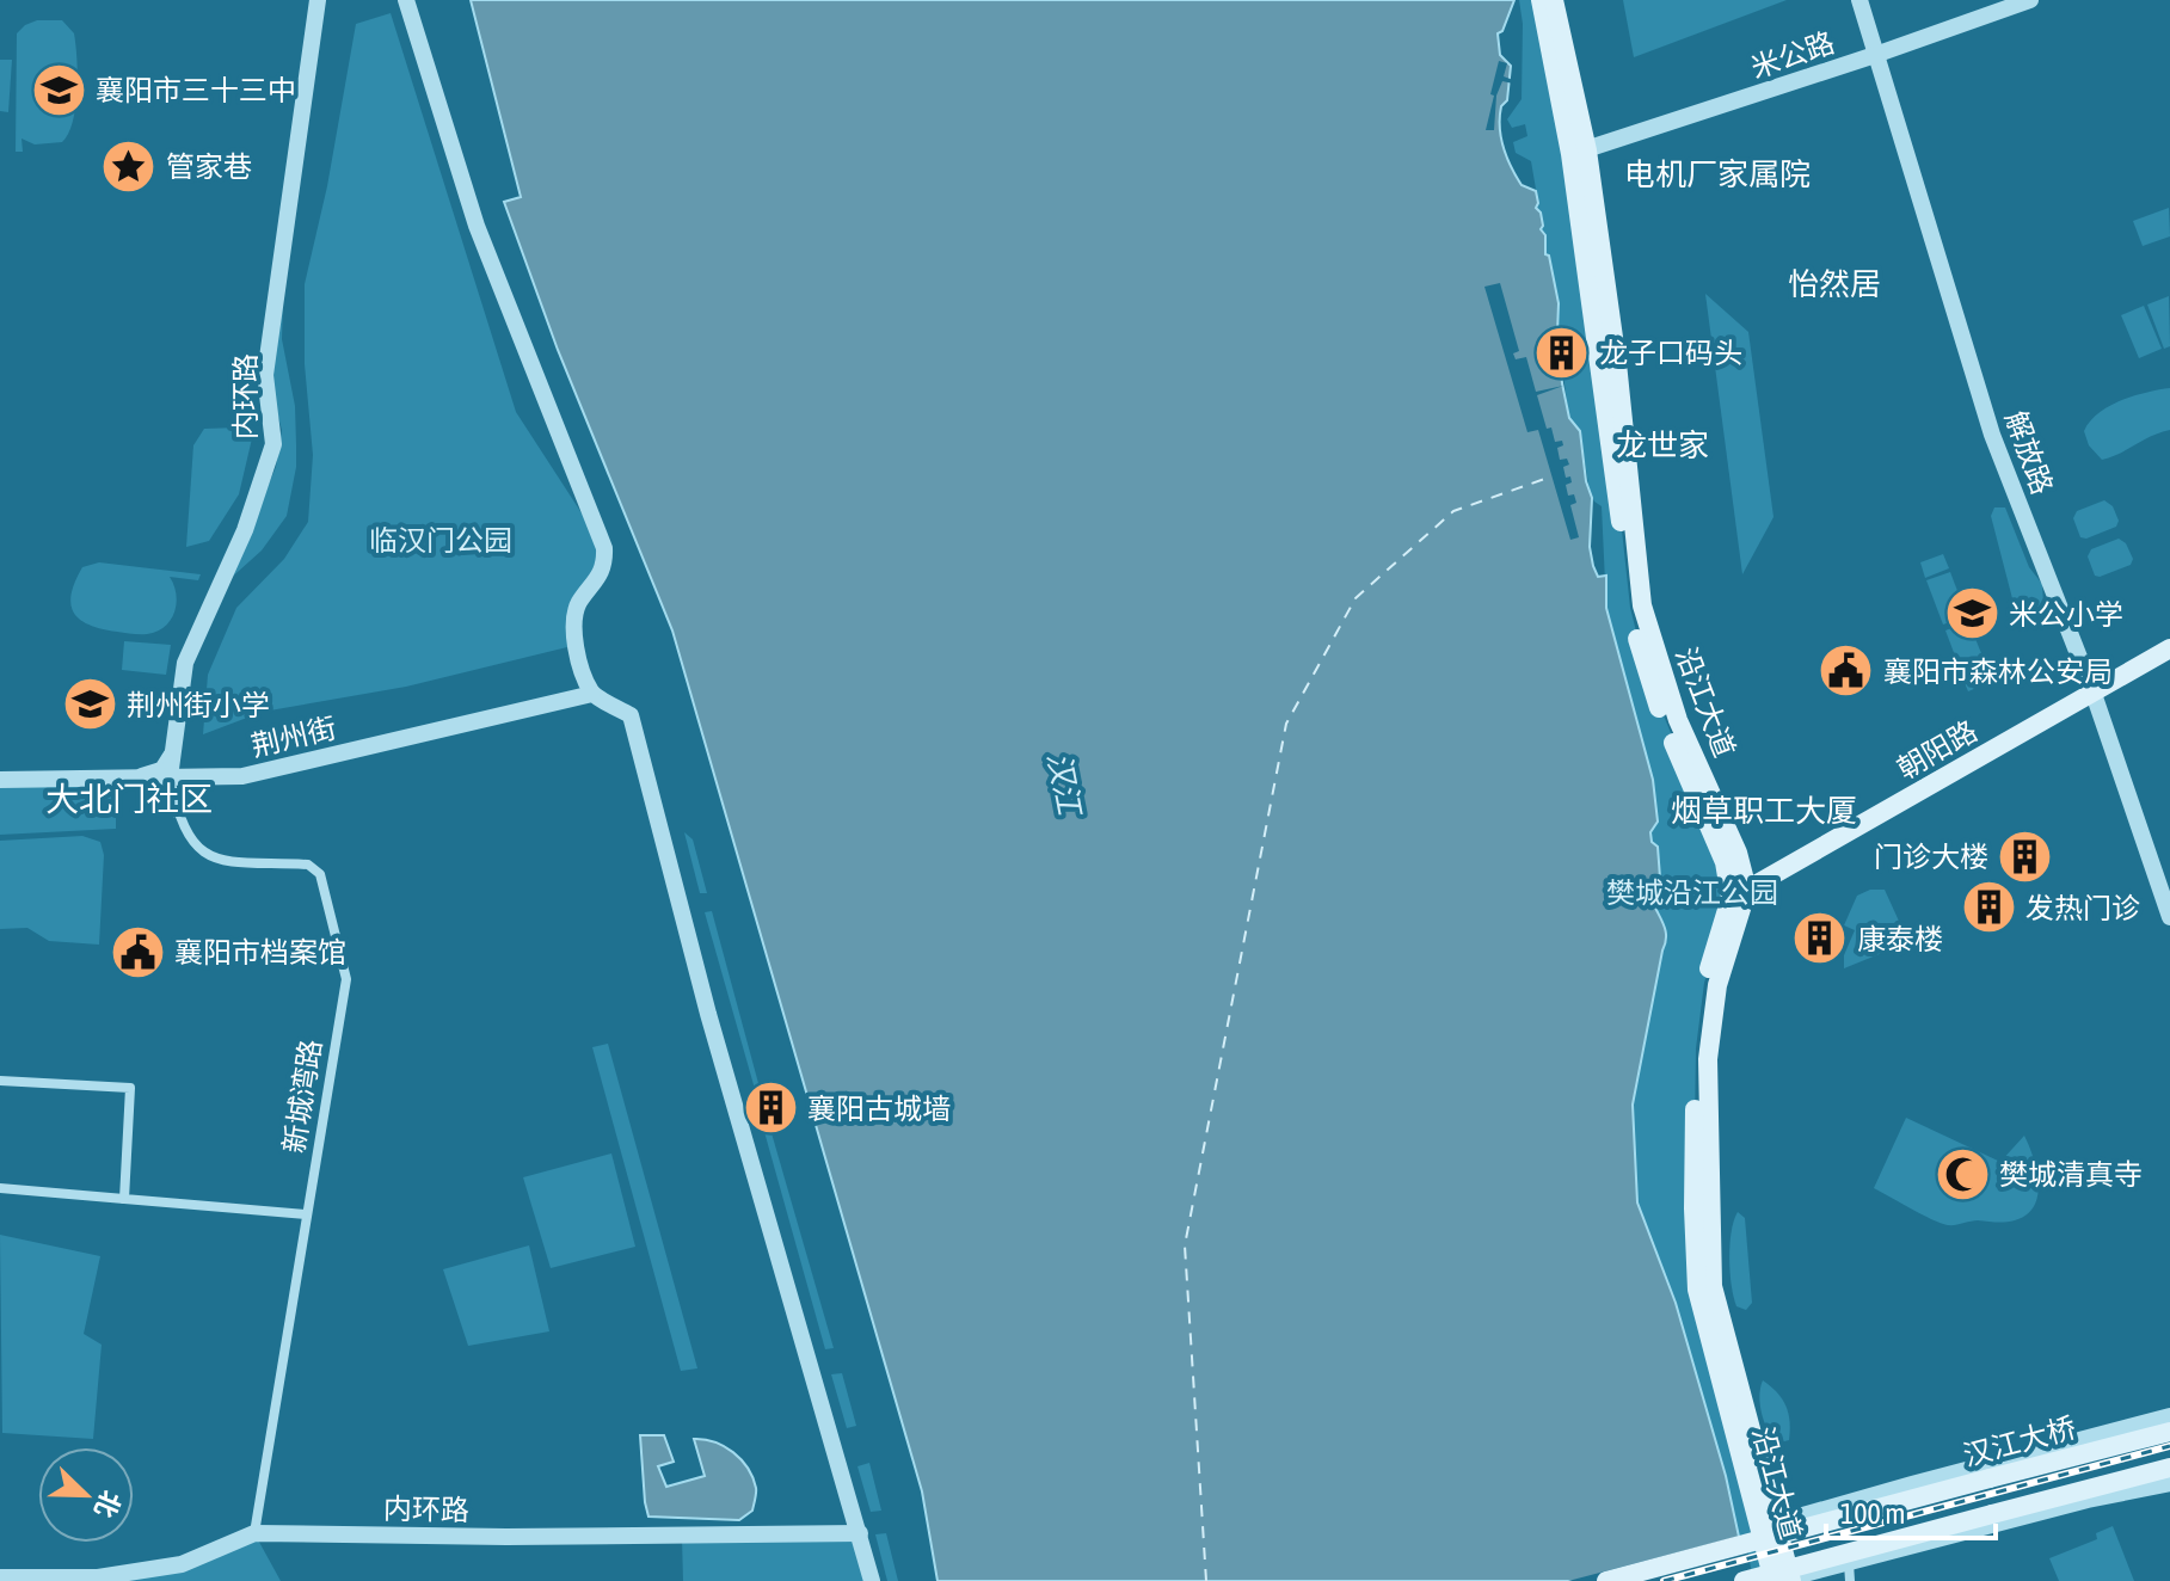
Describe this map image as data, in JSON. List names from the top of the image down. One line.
{"streets":{"main road":["沿江大道","朝阳路","汉江大桥"],"street":["米公路","内环路","解放路","荆州街","新城湾路"]},"crossings":[["米公路","解放路"],["米公路","沿江大道"],["内环路","荆州街"],["内环路","新城湾路"],["解放路","朝阳路"],["沿江大道","朝阳路"],["荆州街","新城湾路"]],"districts":["电机厂家属院","怡然居","龙世家","大北门社区","烟草职工大厦"],"water":["汉江"],"parks":["临汉门公园","樊城沿江公园"],"places":{"school or university":["襄阳市三十三中","米公小学","荆州街小学"],"place":["管家巷"],"building":["龙子口码头","门诊大楼","发热门诊","康泰楼","襄阳古城墙"],"public building":["襄阳市森林公安局","襄阳市档案馆"],"mosque":["樊城清真寺"]},"scale_bar":"100 m","north":"bottom right"}
